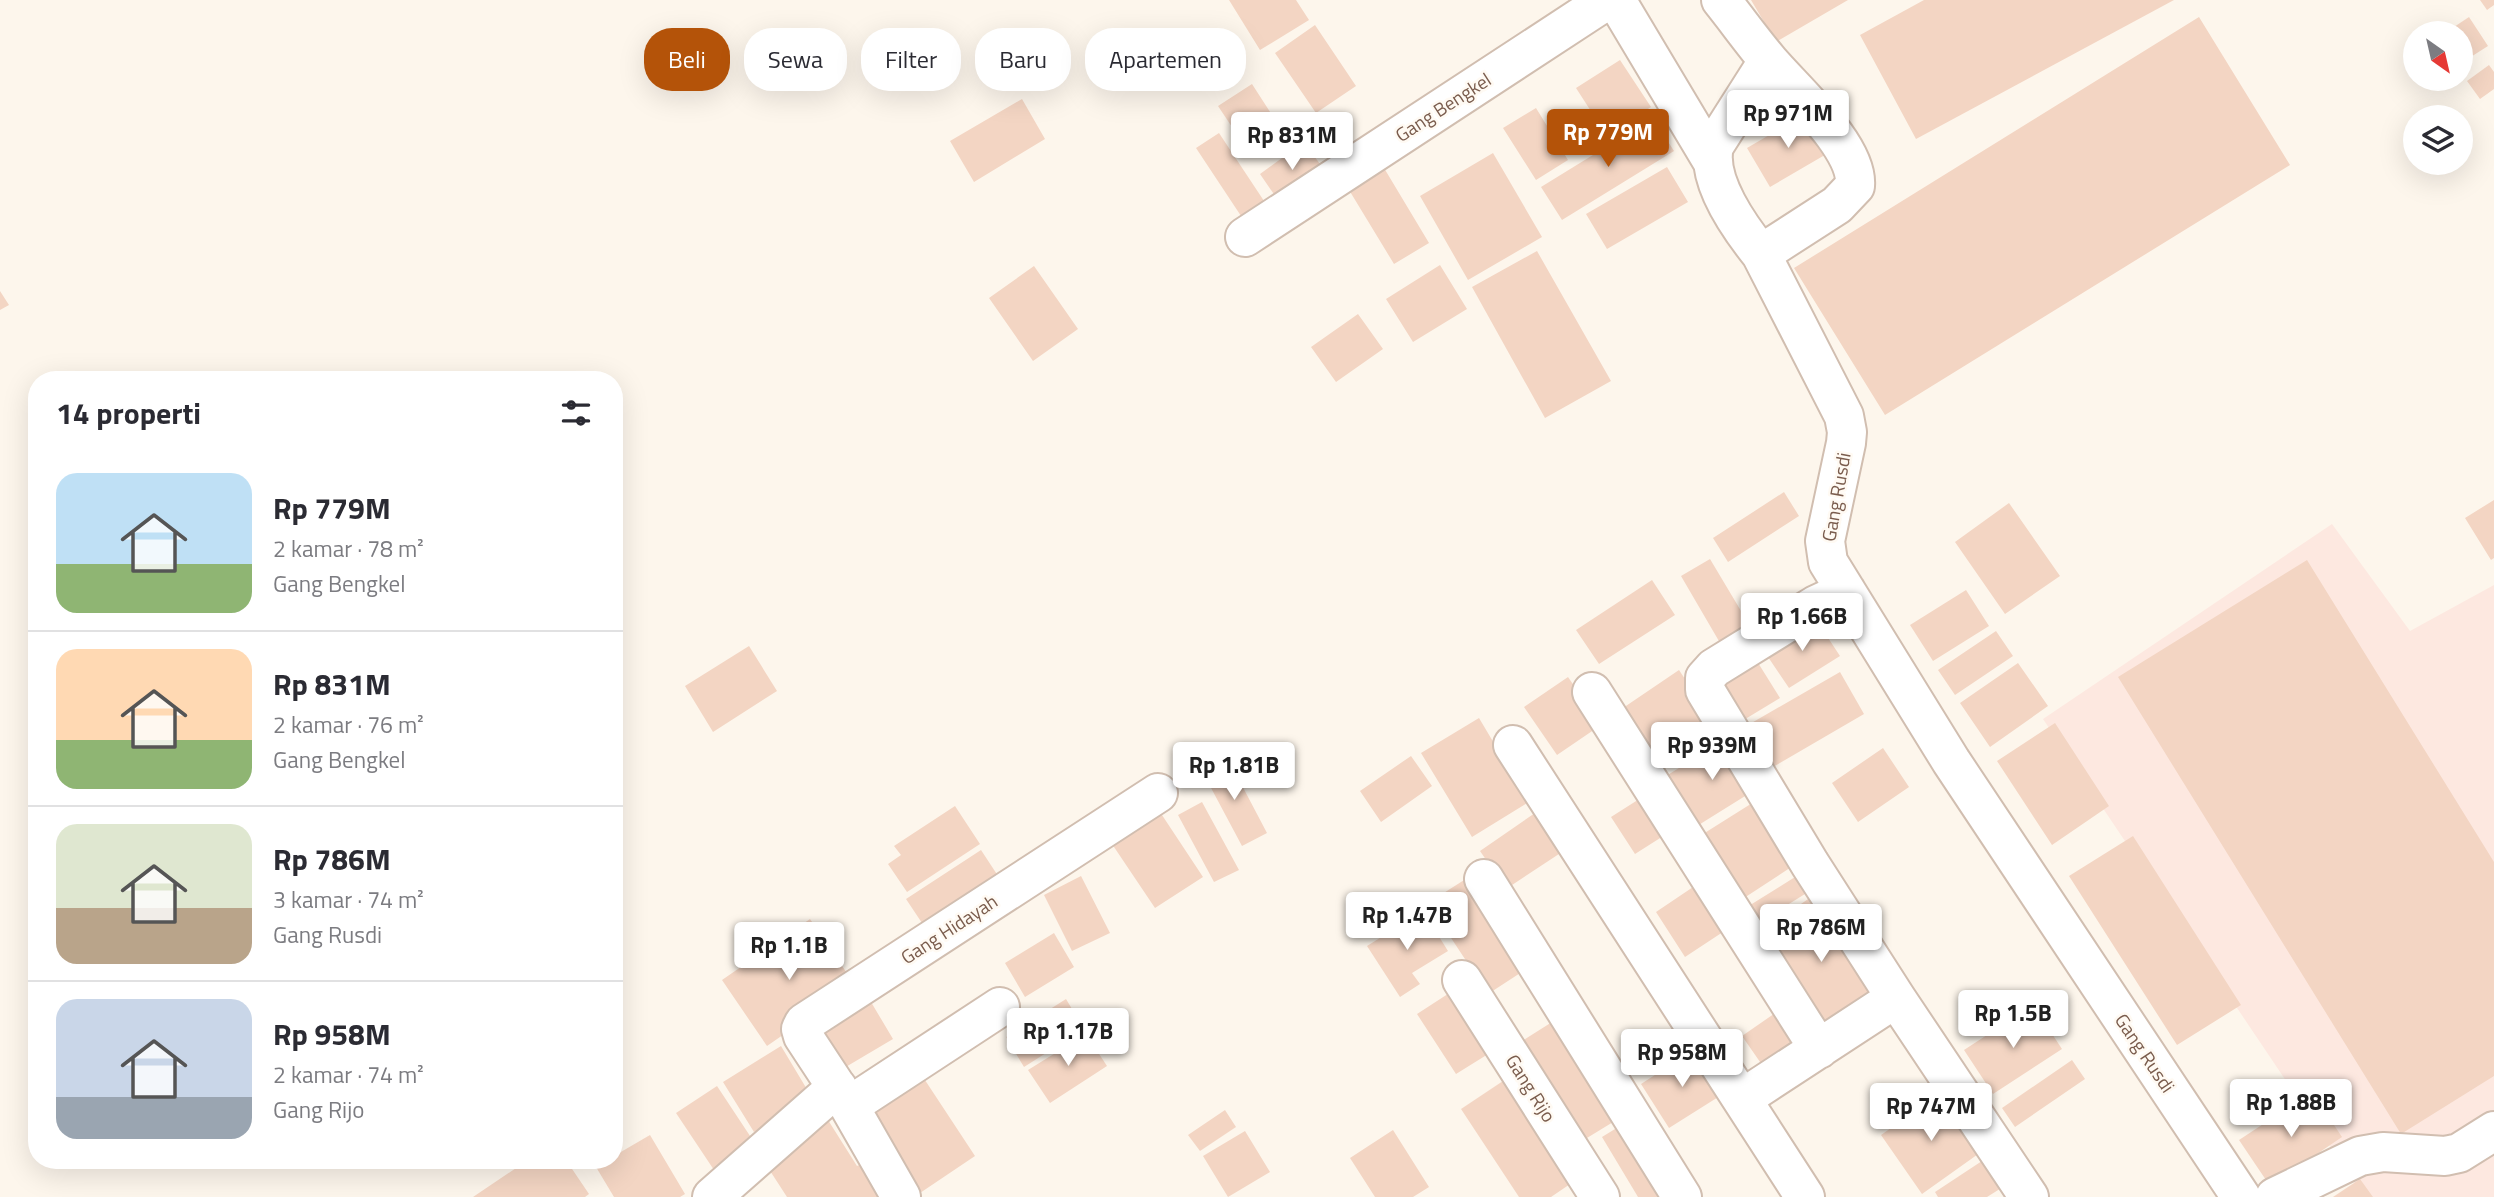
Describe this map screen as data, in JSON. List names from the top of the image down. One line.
{"streets":{"street":["Gang Bengkel","Gang Rusdi","Gang Hidayah","Gang Rijo"]},"north":"bottom right","page":{"chip":["Beli","Sewa","Filter","Baru","Apartemen"],"price":["Rp 971M","Rp 779M","Rp 831M","Rp 1.66B","Rp 939M","Rp 1.81B","Rp 1.47B","Rp 786M","Rp 1.1B","Rp 1.5B","Rp 1.17B","Rp 958M","Rp 1.88B","Rp 747M"],"heading":"14 properti","list":[{"name":"Rp 779M","note":"2 kamar · 78 m² · Gang Bengkel"},{"name":"Rp 831M","note":"2 kamar · 76 m² · Gang Bengkel"},{"name":"Rp 786M","note":"3 kamar · 74 m² · Gang Rusdi"},{"name":"Rp 958M","note":"2 kamar · 74 m² · Gang Rijo"}]}}
